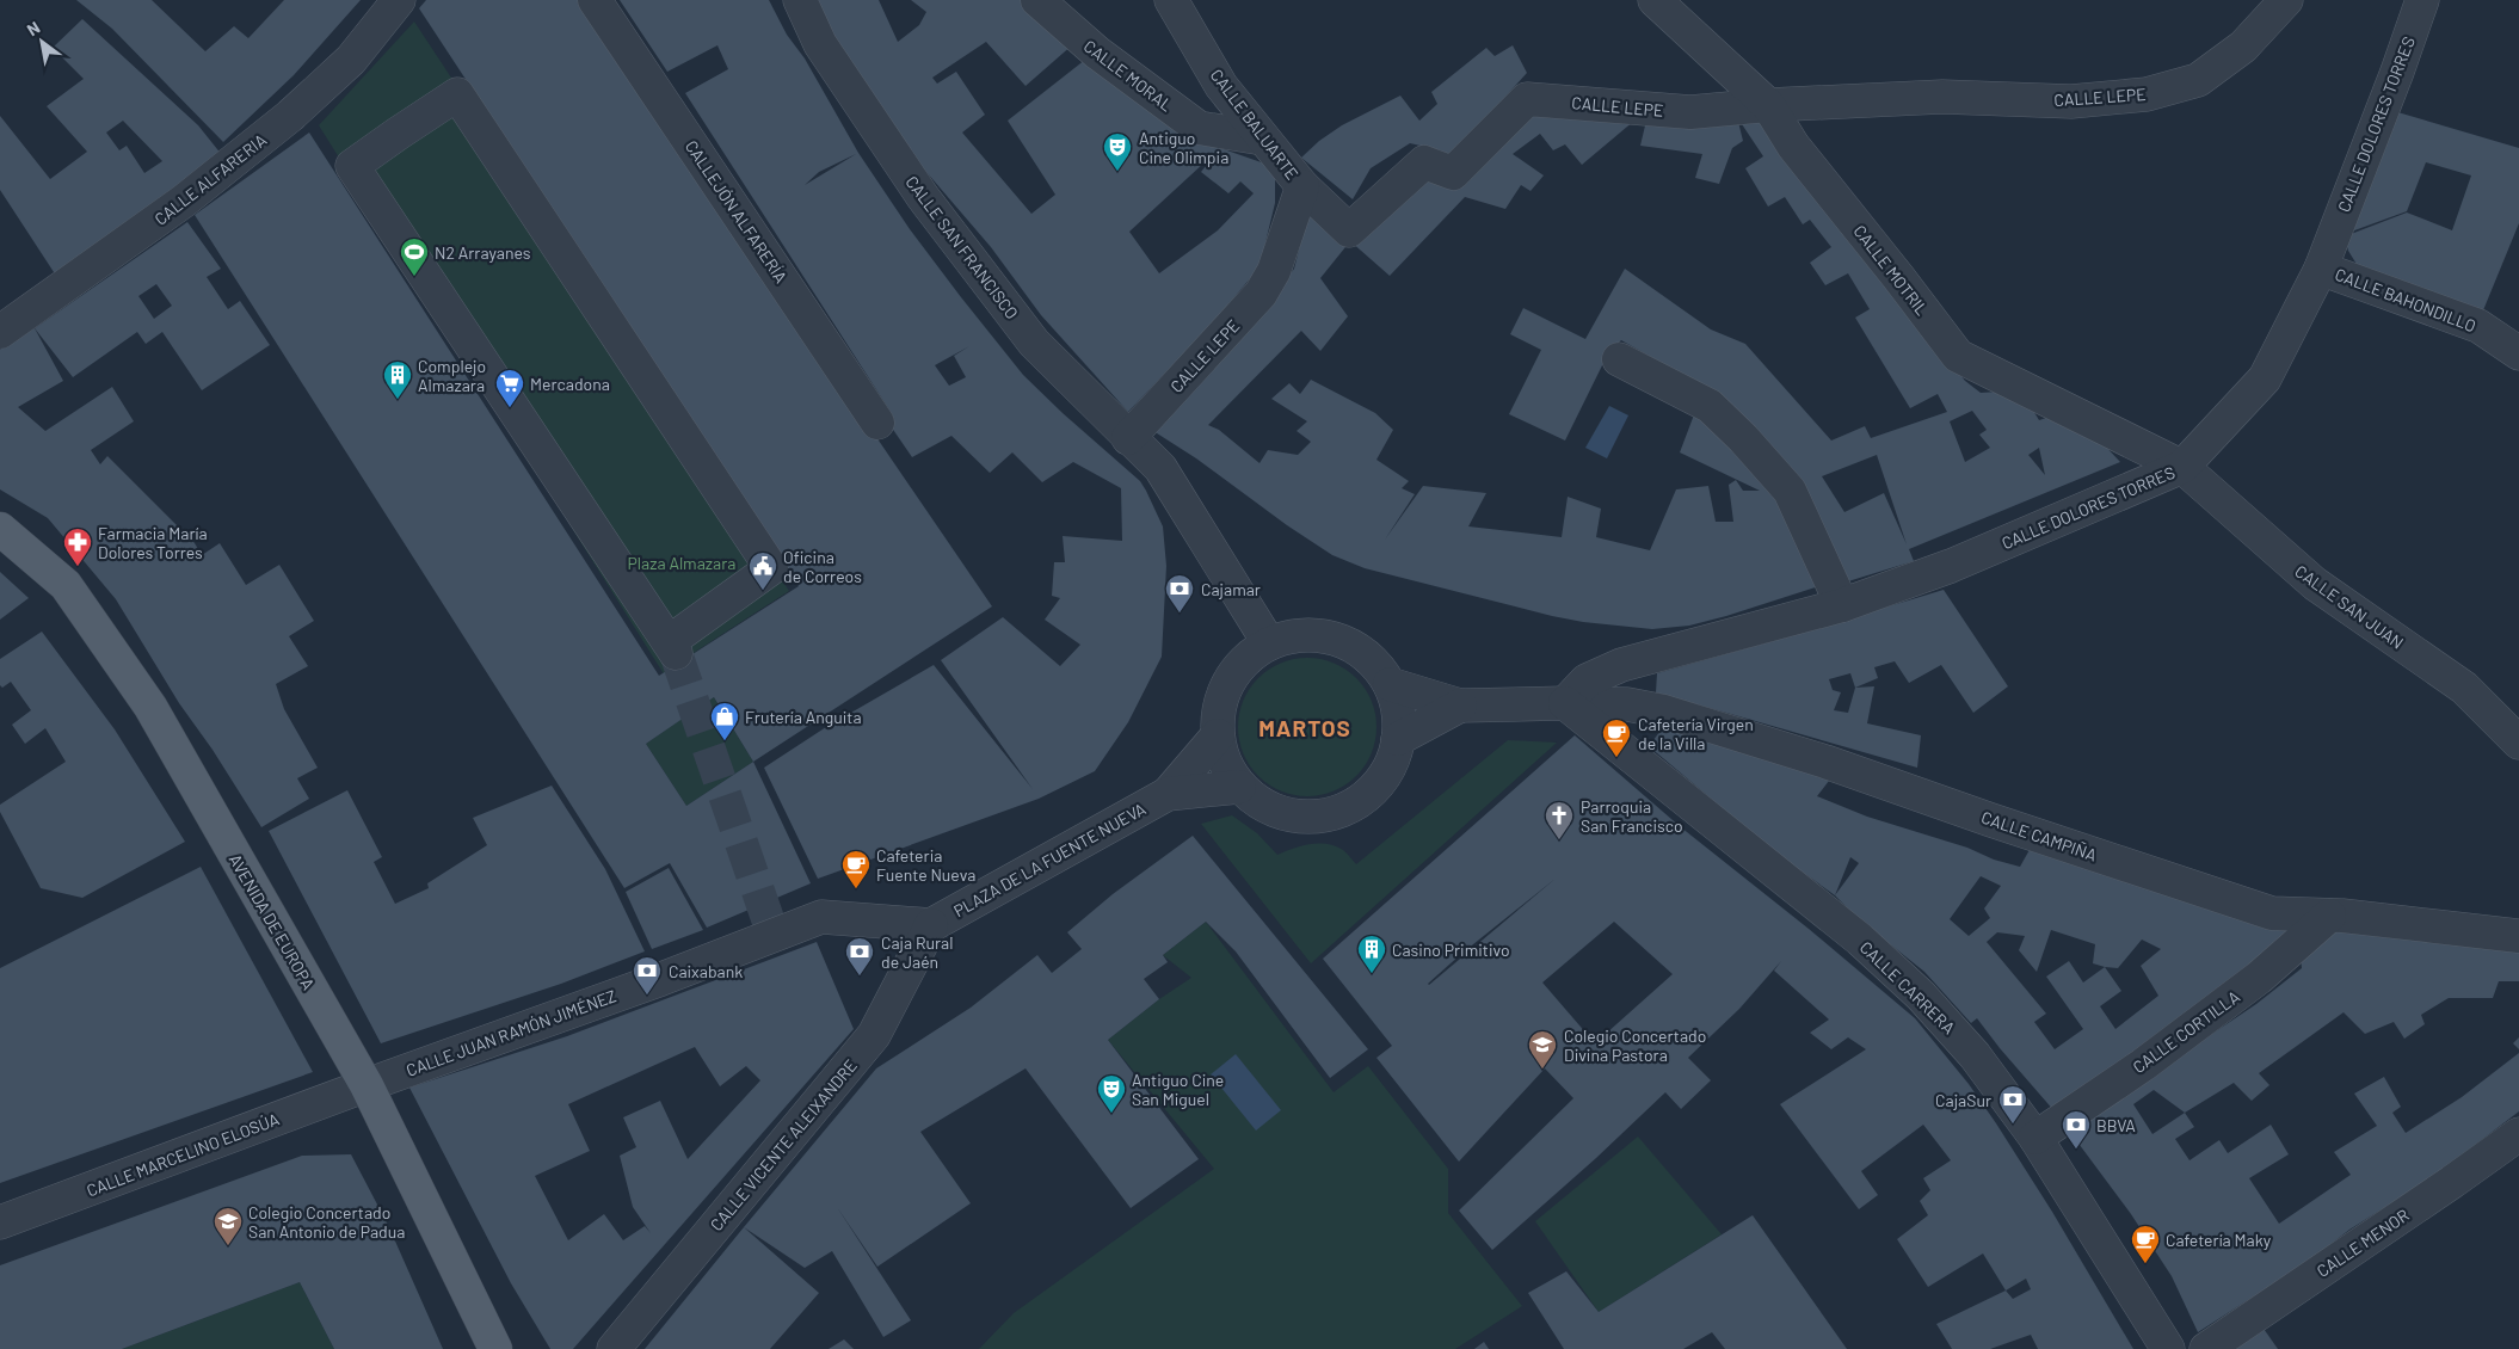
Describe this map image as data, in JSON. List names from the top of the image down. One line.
{"streets":{"main road":["AVENIDA DE EUROPA"],"street":["CALLE MORAL","CALLE LEPE","CALLE BALUARTE","CALLE DOLORES TORRES","CALLE ALFARERIA","CALLEJÓN ALFARERÍA","CALLE SAN FRANCISCO","CALLE MOTRIL","CALLE BAHONDILLO","CALLE SAN JUAN","CALLE CAMPIÑA","PLAZA DE LA FUENTE NUEVA","CALLE CARRERA","CALLE CORTILLA","CALLE JUAN RAMÓN JIMÉNEZ","CALLE VICENTE ALEIXANDRE","CALLE MARCELINO ELOSÚA","CALLE MENOR"]},"crossings":[["CALLE MORAL","CALLE BALUARTE"],["CALLE LEPE","CALLE BALUARTE"],["CALLE LEPE","CALLE SAN FRANCISCO"],["CALLE LEPE","CALLE MOTRIL"],["CALLE DOLORES TORRES","CALLE MOTRIL"],["CALLE DOLORES TORRES","CALLE BAHONDILLO"],["CALLE DOLORES TORRES","CALLE SAN JUAN"],["CALLE DOLORES TORRES","CALLE CAMPIÑA"],["CALLE DOLORES TORRES","CALLE CARRERA"],["CALLE SAN FRANCISCO","PLAZA DE LA FUENTE NUEVA"],["CALLE MOTRIL","CALLE SAN JUAN"],["CALLE CAMPIÑA","CALLE CARRERA"],["CALLE CAMPIÑA","CALLE CORTILLA"],["PLAZA DE LA FUENTE NUEVA","CALLE JUAN RAMÓN JIMÉNEZ"],["PLAZA DE LA FUENTE NUEVA","CALLE VICENTE ALEIXANDRE"],["AVENIDA DE EUROPA","CALLE JUAN RAMÓN JIMÉNEZ"],["AVENIDA DE EUROPA","CALLE MARCELINO ELOSÚA"],["CALLE CARRERA","CALLE CORTILLA"],["CALLE JUAN RAMÓN JIMÉNEZ","CALLE VICENTE ALEIXANDRE"],["CALLE JUAN RAMÓN JIMÉNEZ","CALLE MARCELINO ELOSÚA"]],"districts":["MARTOS"],"parks":["Plaza Almazara"],"places":{"theatre":["Antiguo Cine Olimpia","Antiguo Cine San Miguel"],"sports":["N2 Arrayanes"],"building":["Complejo Almazara","Casino Primitivo"],"supermarket":["Mercadona"],"pharmacy":["Farmacia María Dolores Torres"],"public building":["Oficina de Correos"],"bank":["Cajamar","Caja Rural de Jaén","Caixabank","CajaSur","BBVA"],"shop":["Frutería Anguita"],"cafe":["Cafetería Virgen de la Villa","Cafeteria Fuente Nueva","Cafetería Maky"],"church":["Parroquia San Francisco"],"school or university":["Colegio Concertado Divina Pastora","Colegio Concertado San Antonio de Padua"]},"north":"top left"}
